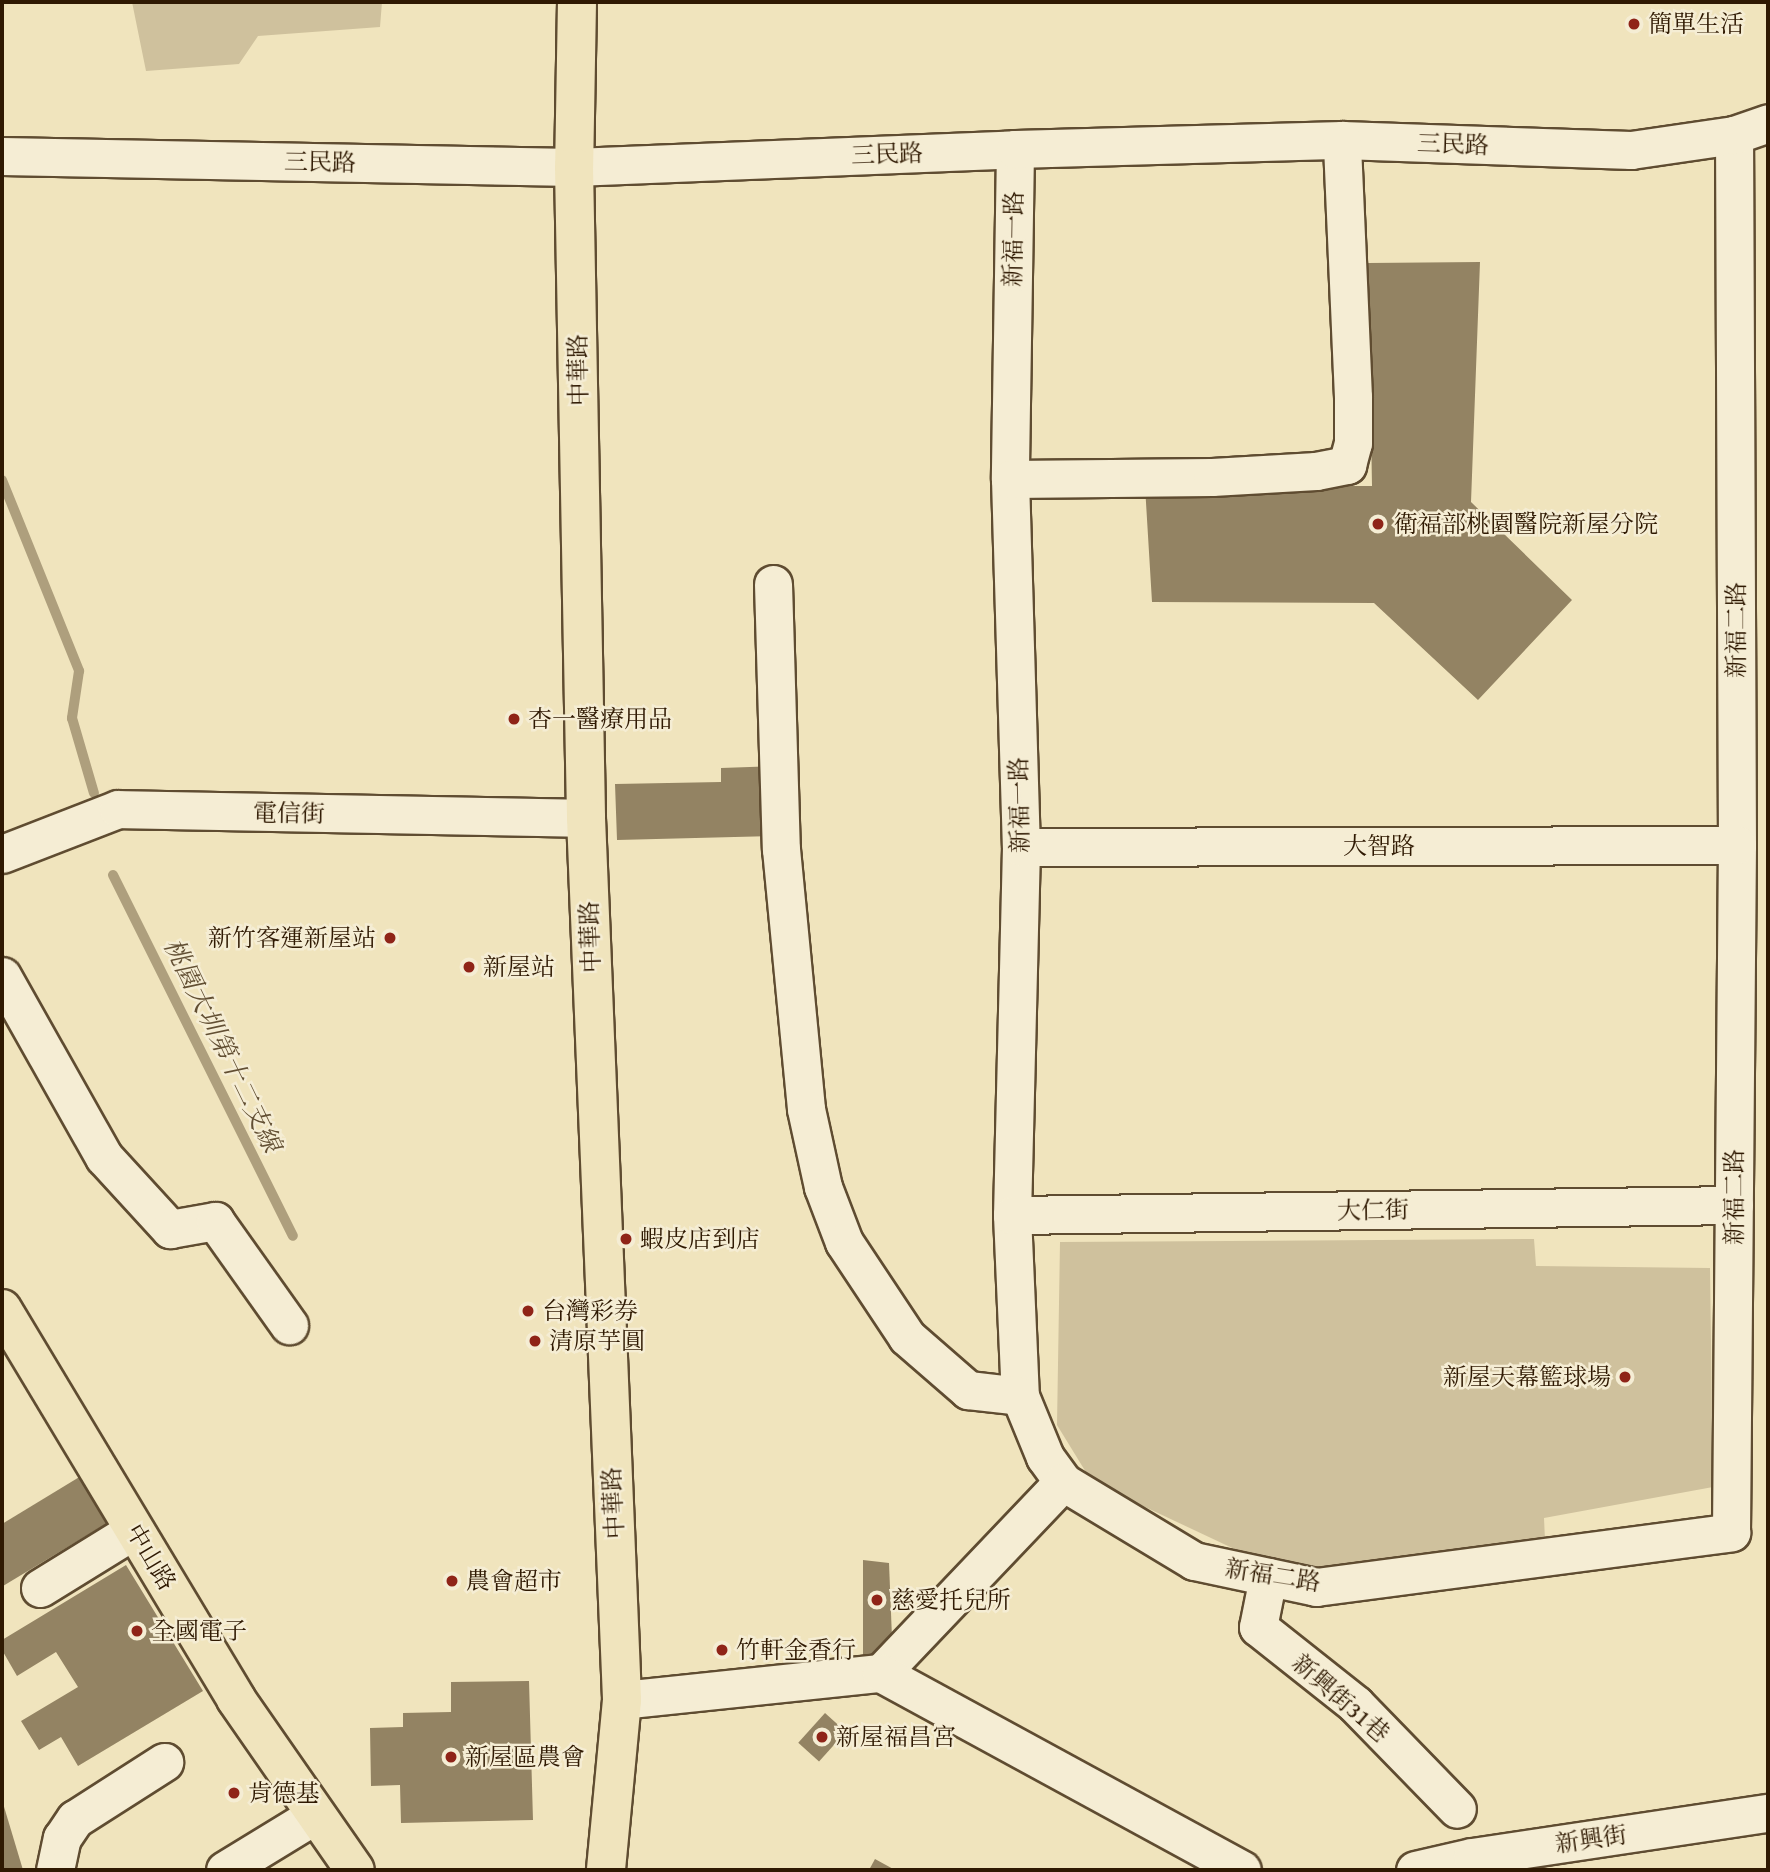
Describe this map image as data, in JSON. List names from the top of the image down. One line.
{"streets":{"main road":["中華路","中山路"],"street":["三民路","新福一路","新福二路","電信街","大智路","大仁街","新興街31巷","新興街"]},"crossings":[["三民路","新福一路"],["三民路","中華路"],["三民路","新福二路"],["新福一路","新福二路"],["新福一路","大智路"],["新福一路","大仁街"],["中華路","電信街"],["新福二路","大智路"],["新福二路","大仁街"],["新福二路","新興街31巷"]],"water":["桃園大圳第十二支線"],"places":["簡單生活","衛福部桃園醫院新屋分院","杏一醫療用品","新竹客運新屋站","新屋站","蝦皮店到店","台灣彩券","清原芋圓","新屋天幕籃球場","農會超市","慈愛托兒所","全國電子","竹軒金香行","新屋福昌宮","新屋區農會","肯德基"]}
